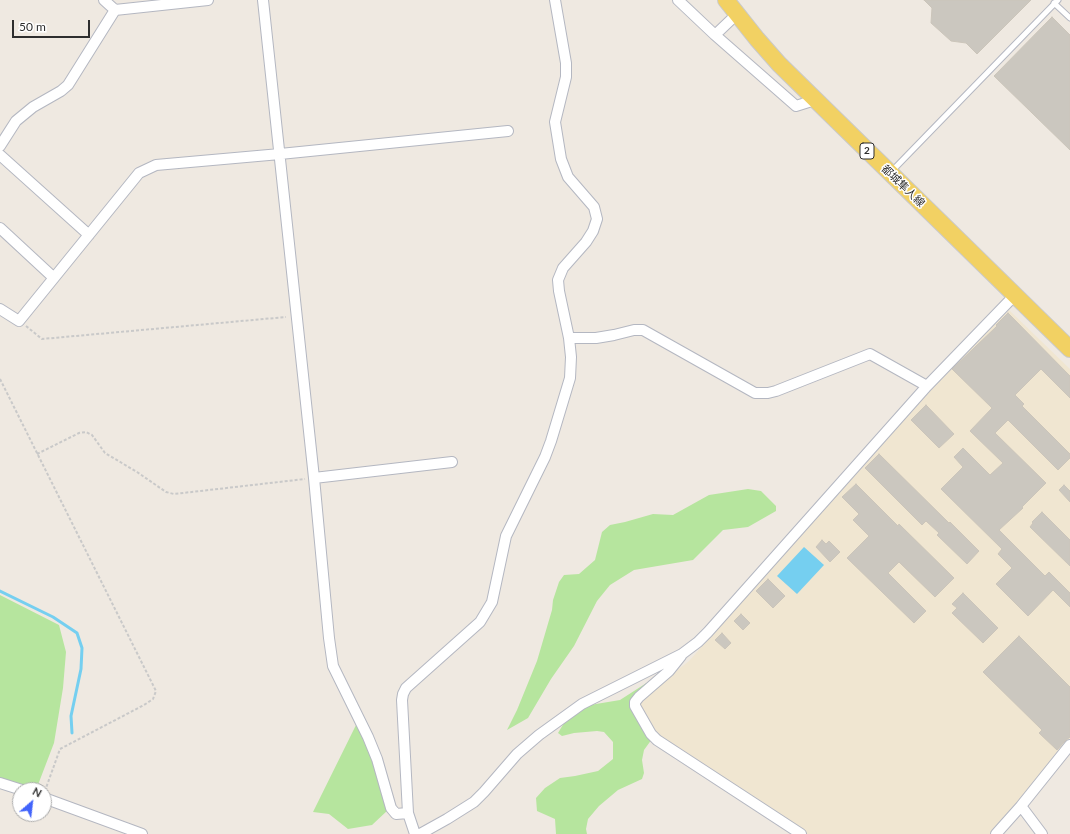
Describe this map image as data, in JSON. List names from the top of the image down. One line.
{"streets":{"main road":["2","都城隼人線"]},"scale_bar":"50 m","north":"top right"}
